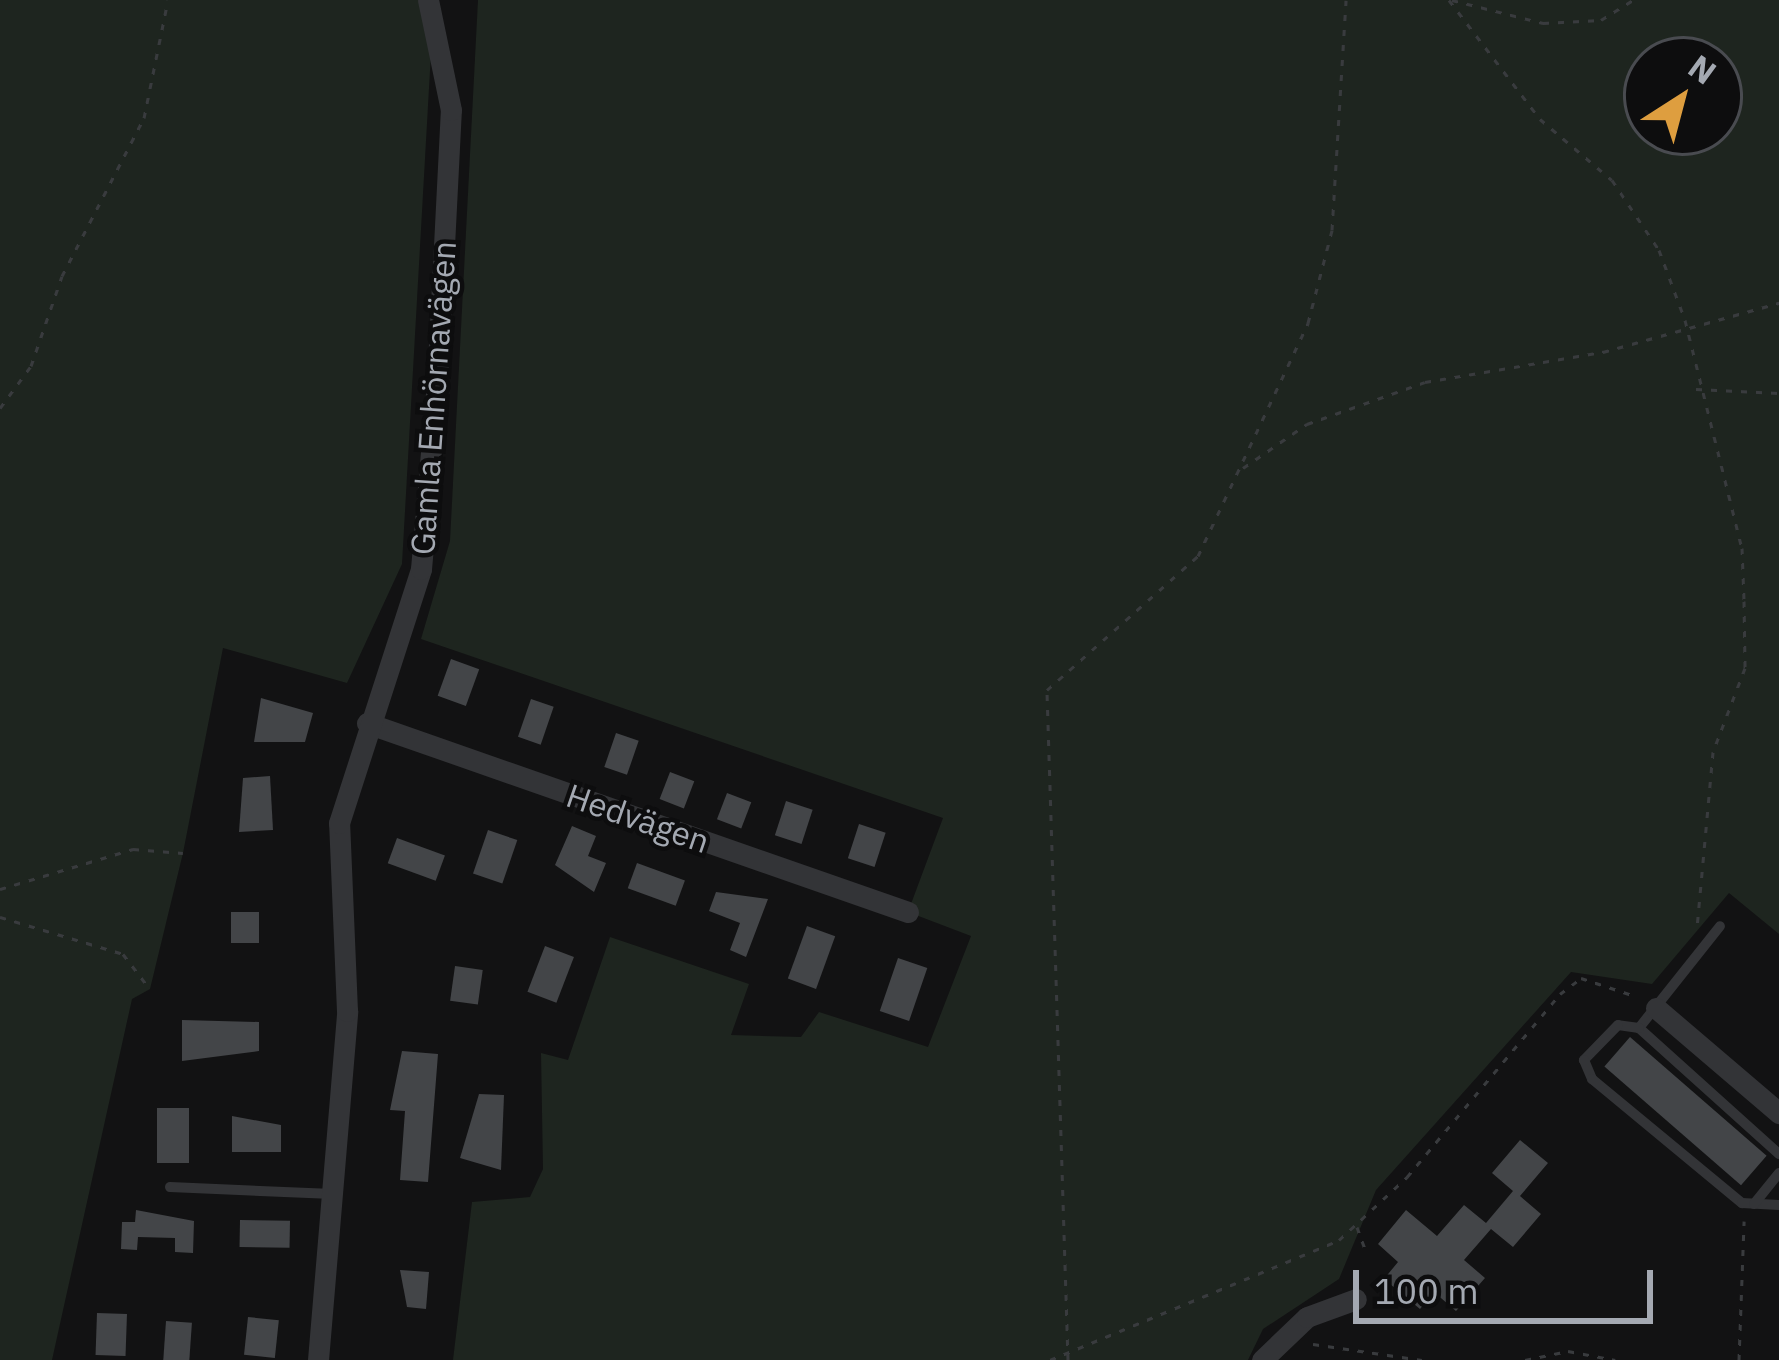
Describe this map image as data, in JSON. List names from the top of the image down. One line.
{"streets":{"street":["Gamla Enhörnavägen","Hedvägen"]},"crossings":[["Gamla Enhörnavägen","Hedvägen"]],"scale_bar":"100 m","north":"top right"}
